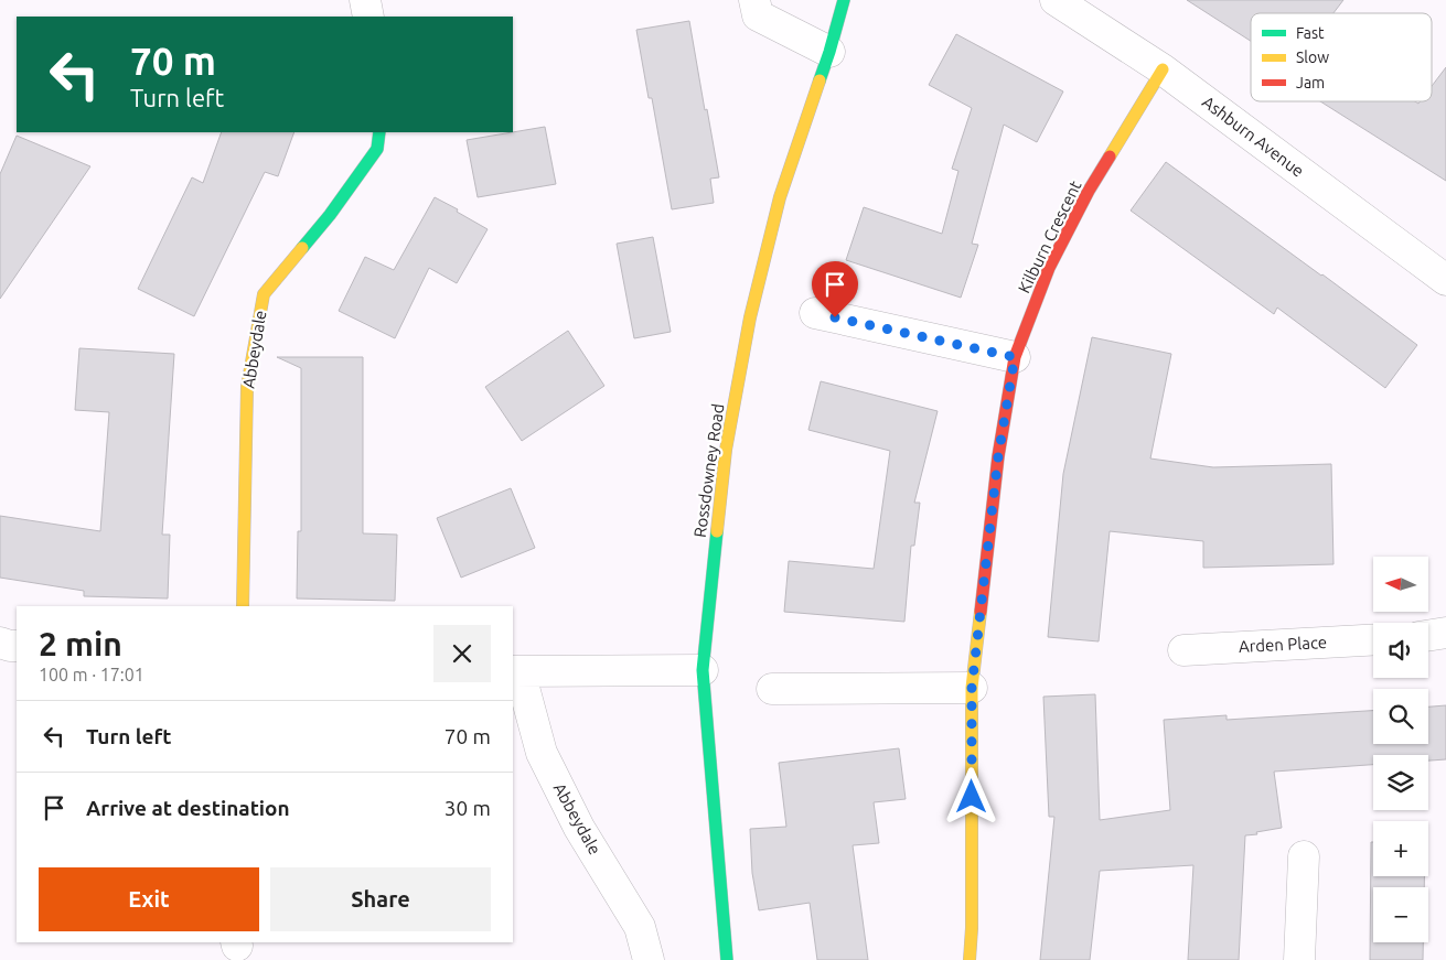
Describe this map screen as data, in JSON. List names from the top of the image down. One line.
{"streets":{"street":["Ashburn Avenue","Kilburn Crescent","Abbeydale","Rossdowney Road","Arden Place"]},"crossings":[["Ashburn Avenue","Kilburn Crescent"],["Abbeydale","Rossdowney Road"]],"legend":["Fast","Slow","Jam"],"north":"left","page":{"turn":["70 m","Turn left"],"map_buttons":["+","−"],"heading":["2 min","100 m · 17:01"],"list":[{"name":"Turn left","value":"70 m"},{"name":"Arrive at destination","value":"30 m"}],"buttons":["Exit","Share"]}}
